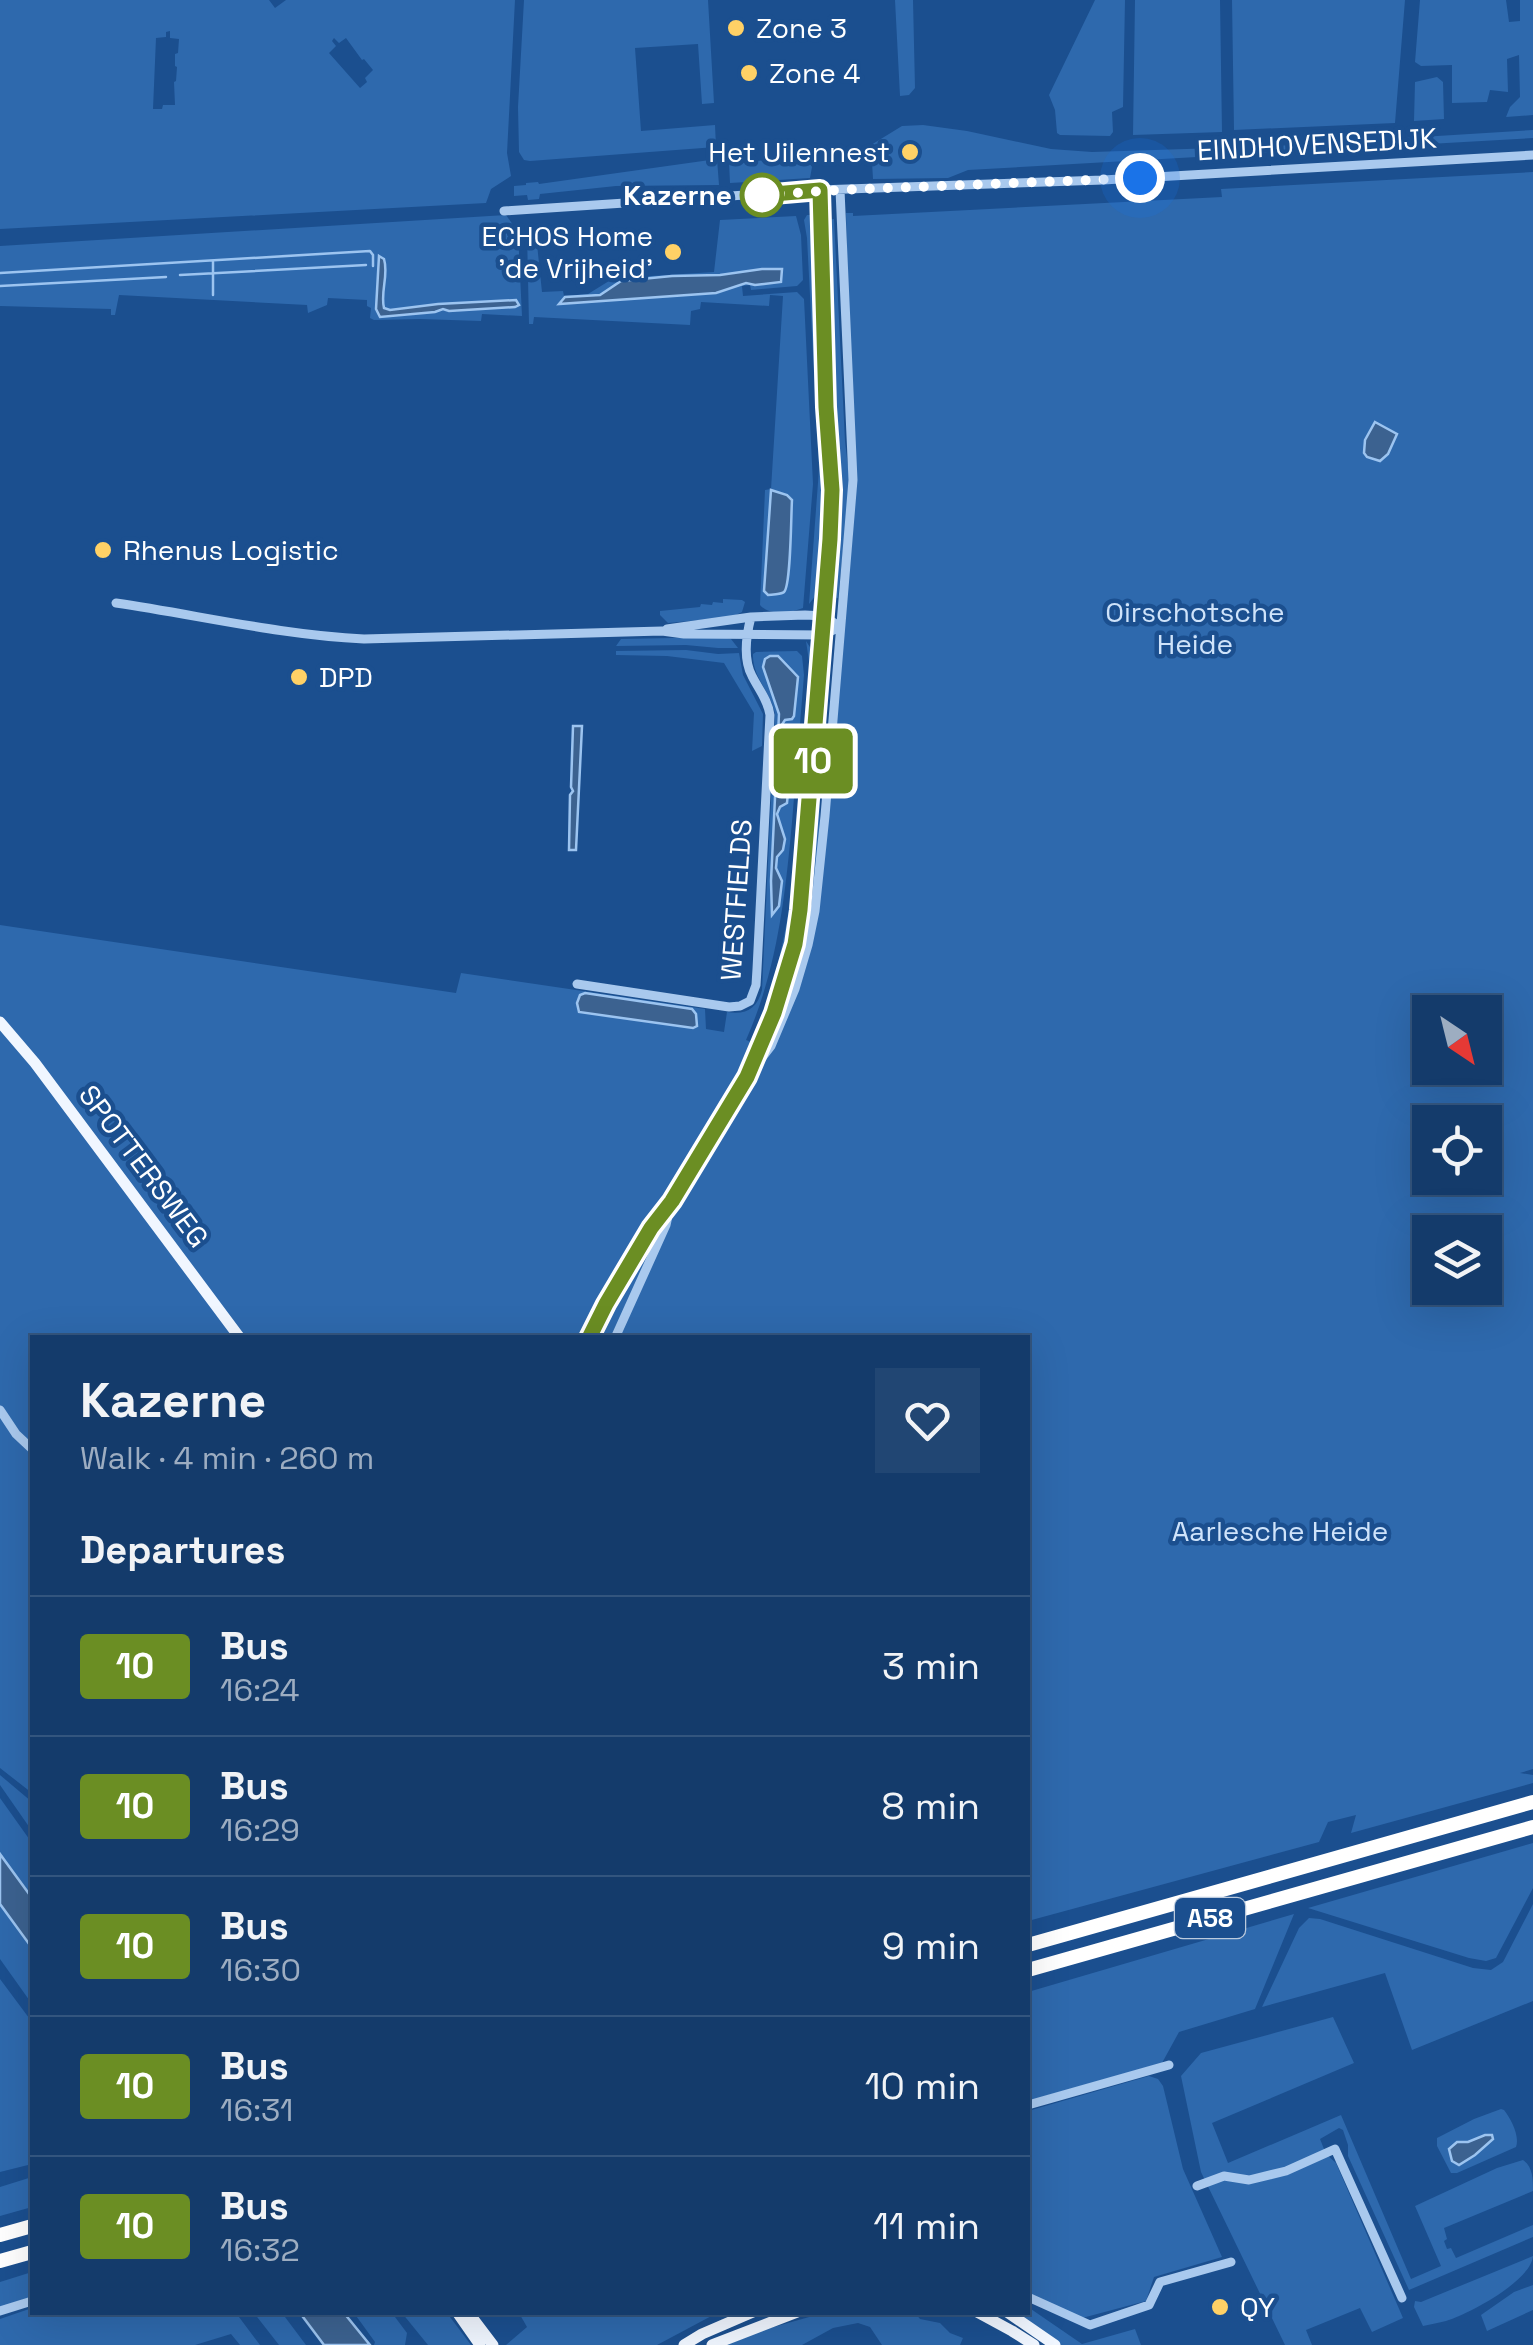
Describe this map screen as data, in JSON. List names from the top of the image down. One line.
{"streets":{"highway":["A58"],"main road":["SPOTTERSWEG"],"street":["EINDHOVENSEDIJK","WESTFIELDS"]},"parks":["Oirschotsche Heide","Aarlesche Heide"],"places":["Zone 3","Zone 4","Het Uilennest","Kazerne","ECHOS Home 'de Vrijheid'","Rhenus Logistic","DPD","QY"],"lines":["bus line 10"],"north":"bottom right","page":{"on_map":"10","heading":[["Kazerne","Walk · 4 min · 260 m"],"Departures"],"list":[{"mark":"10","name":"Bus","note":"16:24","value":"3 min"},{"mark":"10","name":"Bus","note":"16:29","value":"8 min"},{"mark":"10","name":"Bus","note":"16:30","value":"9 min"},{"mark":"10","name":"Bus","note":"16:31","value":"10 min"},{"mark":"10","name":"Bus","note":"16:32","value":"11 min"}]}}
